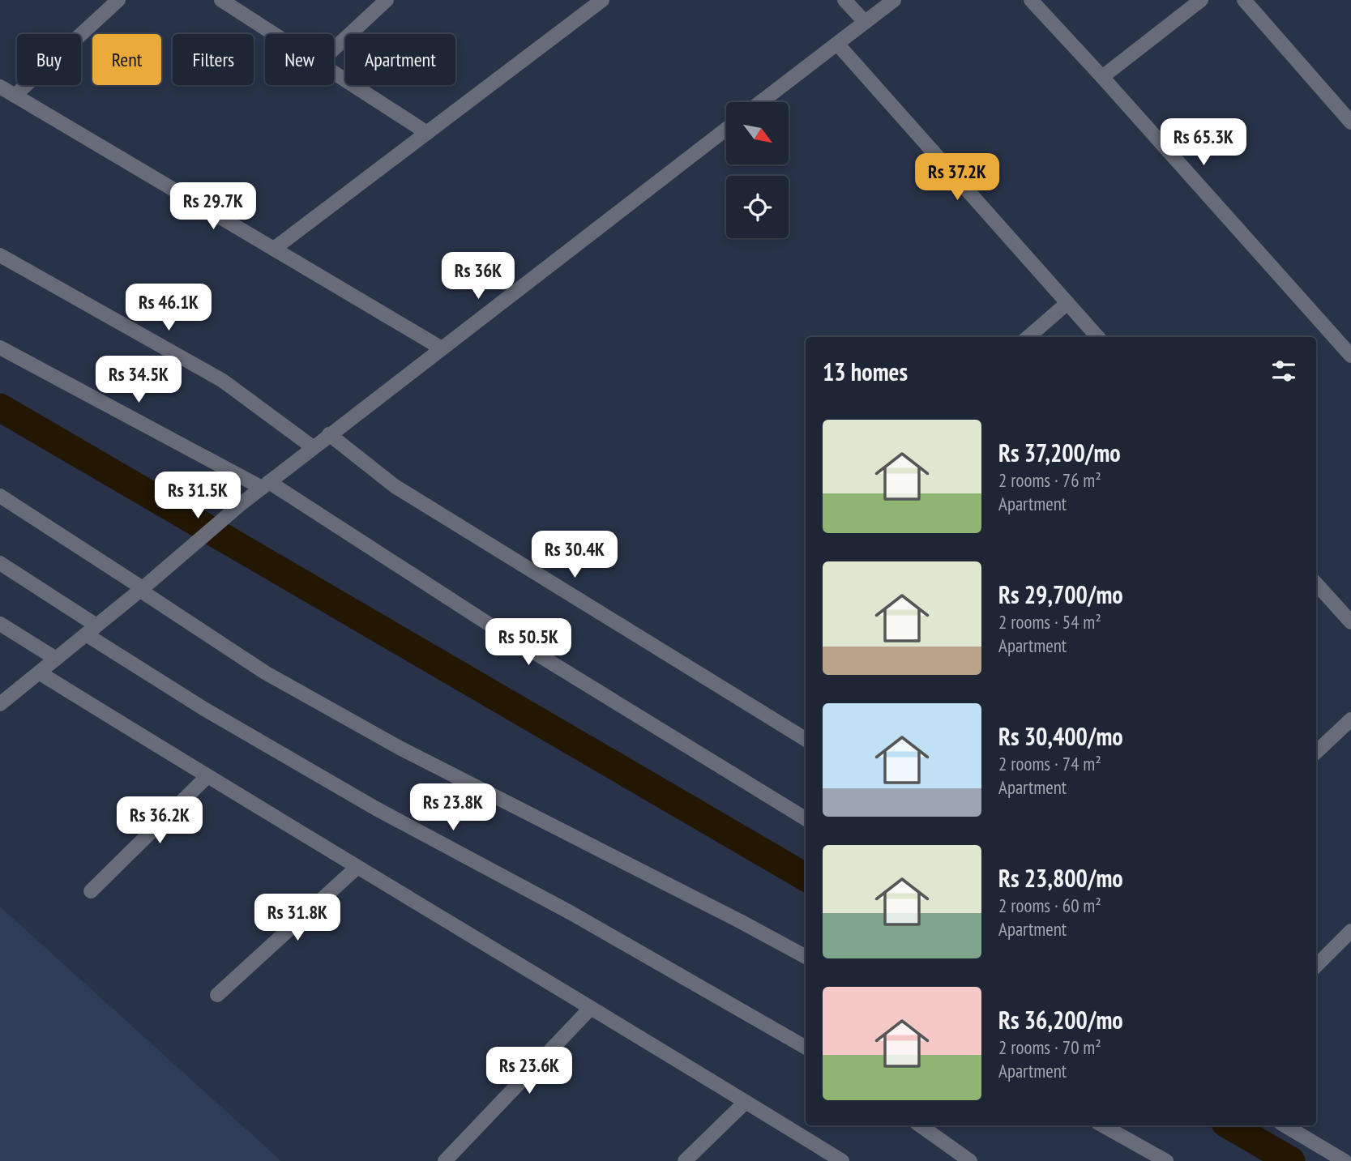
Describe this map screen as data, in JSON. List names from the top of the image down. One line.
{"north":"bottom right","page":{"chip":["Buy","Rent","Filters","New","Apartment"],"price":["Rs 65.3K","Rs 37.2K","Rs 29.7K","Rs 36K","Rs 46.1K","Rs 34.5K","Rs 31.5K","Rs 30.4K","Rs 50.5K","Rs 23.8K","Rs 36.2K","Rs 31.8K","Rs 23.6K"],"heading":"13 homes","list":[{"name":"Rs 37,200/mo","note":"2 rooms · 76 m² · Apartment"},{"name":"Rs 29,700/mo","note":"2 rooms · 54 m² · Apartment"},{"name":"Rs 30,400/mo","note":"2 rooms · 74 m² · Apartment"},{"name":"Rs 23,800/mo","note":"2 rooms · 60 m² · Apartment"},{"name":"Rs 36,200/mo","note":"2 rooms · 70 m² · Apartment"}]}}
